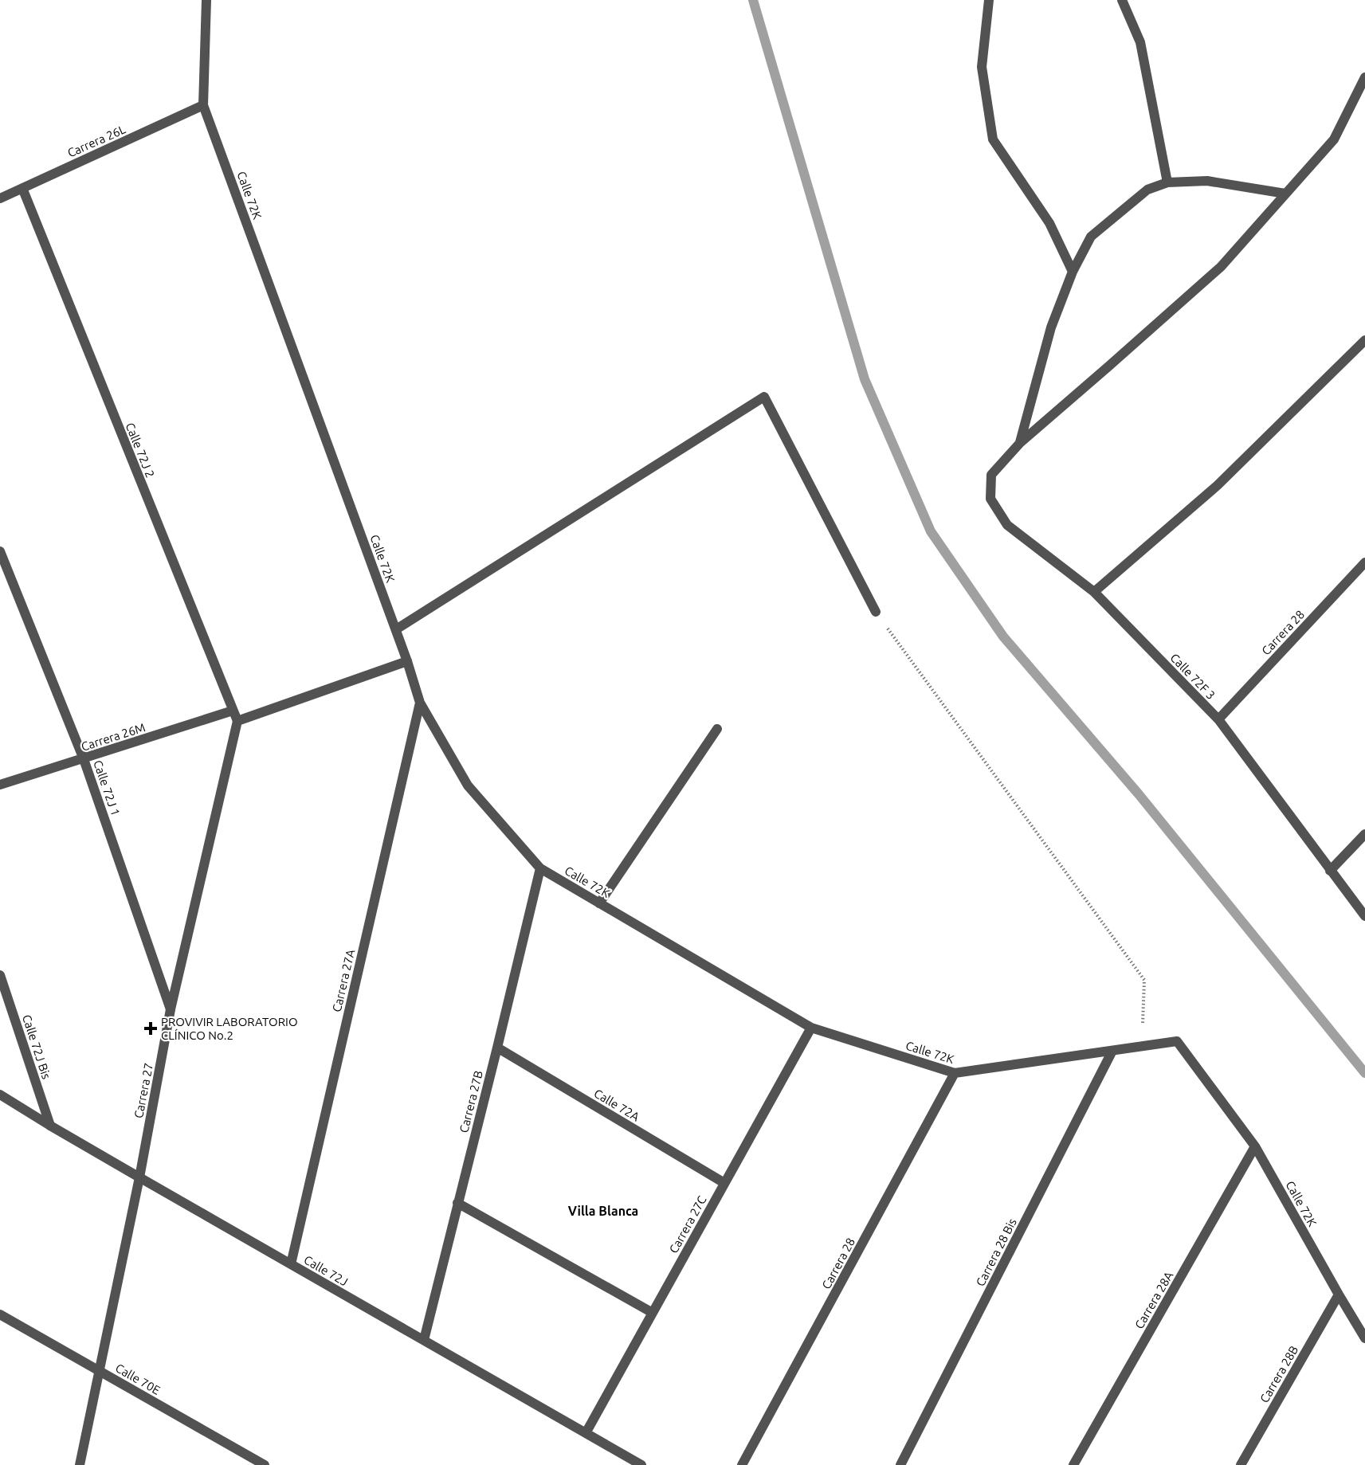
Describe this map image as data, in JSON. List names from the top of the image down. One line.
{"streets":{"street":["Carrera 26L","Calle 72K","Calle 72J 2","Carrera 28","Calle 72F 3","Carrera 26M","Calle 72J 1","Carrera 27A","Calle 72J Bis","Carrera 27","Carrera 27B","Calle 72A","Carrera 27C","Carrera 28 Bis","Calle 72J","Carrera 28A","Carrera 28B","Calle 70E"]},"crossings":[["Carrera 26L","Calle 72K"],["Carrera 26L","Calle 72J 2"],["Calle 72K","Carrera 28"],["Calle 72K","Carrera 27A"],["Calle 72K","Carrera 27B"],["Calle 72K","Carrera 27C"],["Calle 72K","Carrera 28 Bis"],["Calle 72K","Carrera 28A"],["Calle 72K","Carrera 28B"],["Calle 72J 2","Carrera 26M"],["Calle 72J 2","Carrera 27"],["Carrera 28","Calle 72F 3"],["Carrera 26M","Calle 72J 1"],["Calle 72J 1","Carrera 27"],["Carrera 27A","Calle 72J"],["Calle 72J Bis","Calle 72J"],["Carrera 27","Calle 72J"],["Carrera 27","Calle 70E"],["Carrera 27B","Calle 72A"],["Carrera 27B","Calle 72J"],["Calle 72A","Carrera 27C"],["Carrera 27C","Calle 72J"]],"districts":["Villa Blanca"],"places":{"health":["PROVIVIR LABORATORIO CLÍNICO No.2"]}}
